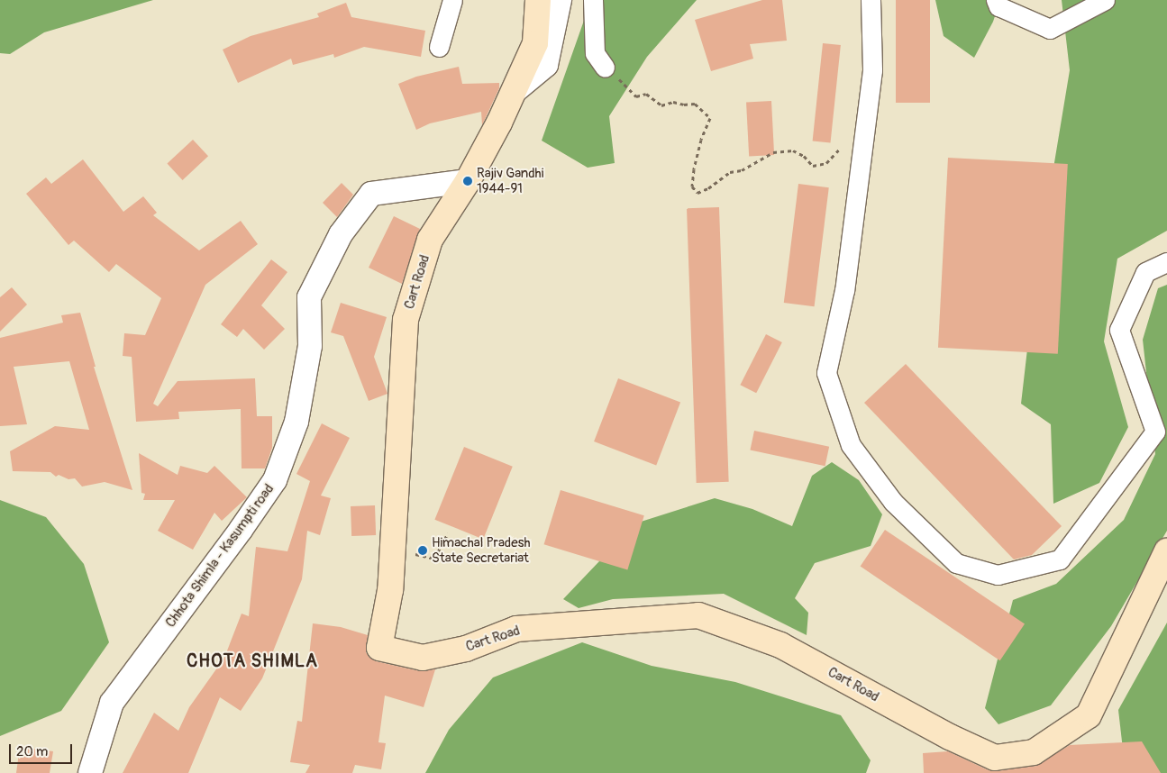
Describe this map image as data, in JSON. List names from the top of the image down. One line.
{"streets":{"main road":["Cart Road"],"street":["Chhota Shimla - Kasumpti road"]},"crossings":[["Cart Road","Chhota Shimla - Kasumpti road"]],"districts":["CHOTA SHIMLA"],"places":["Rajiv Gandhi 1944-91","Himachal Pradesh State Secretariat"],"scale_bar":"20 m"}
